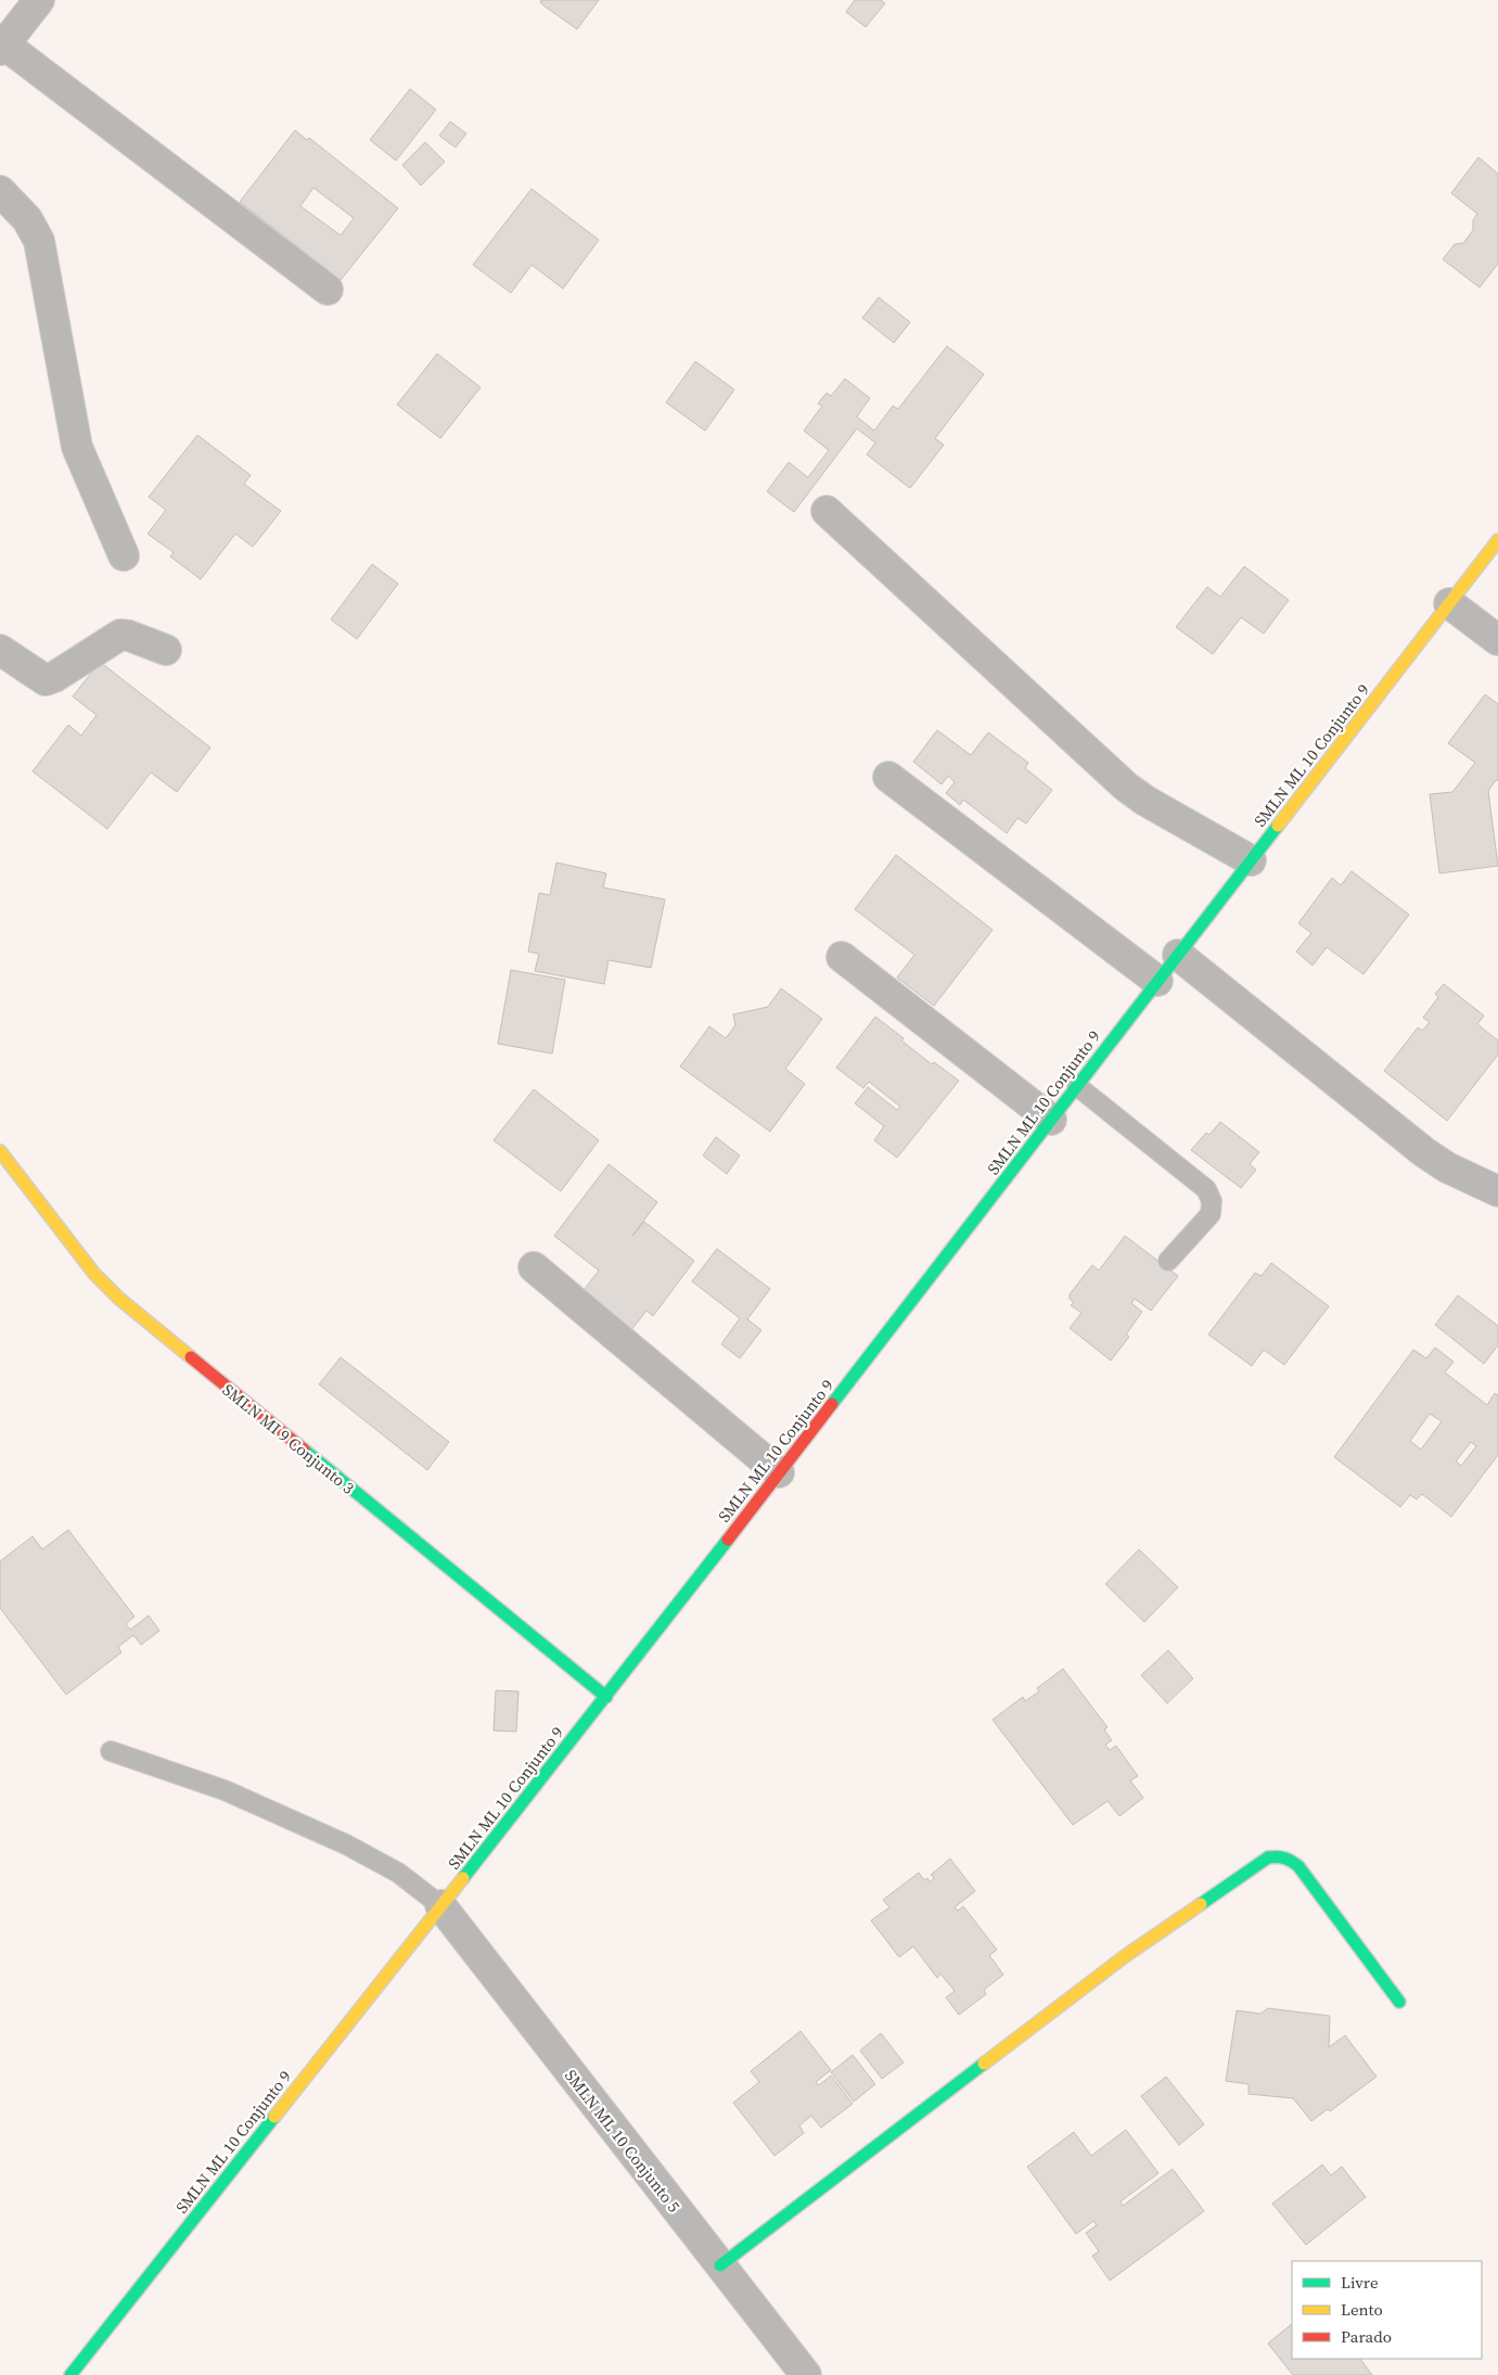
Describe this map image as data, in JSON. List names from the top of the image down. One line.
{"streets":{"street":["SMLN ML 10 Conjunto 9","SMLN MI 9 Conjunto 3","SMLN ML 10 Conjunto 5"]},"crossings":[["SMLN ML 10 Conjunto 9","SMLN MI 9 Conjunto 3"],["SMLN ML 10 Conjunto 9","SMLN ML 10 Conjunto 5"]],"legend":["Livre","Lento","Parado"]}
